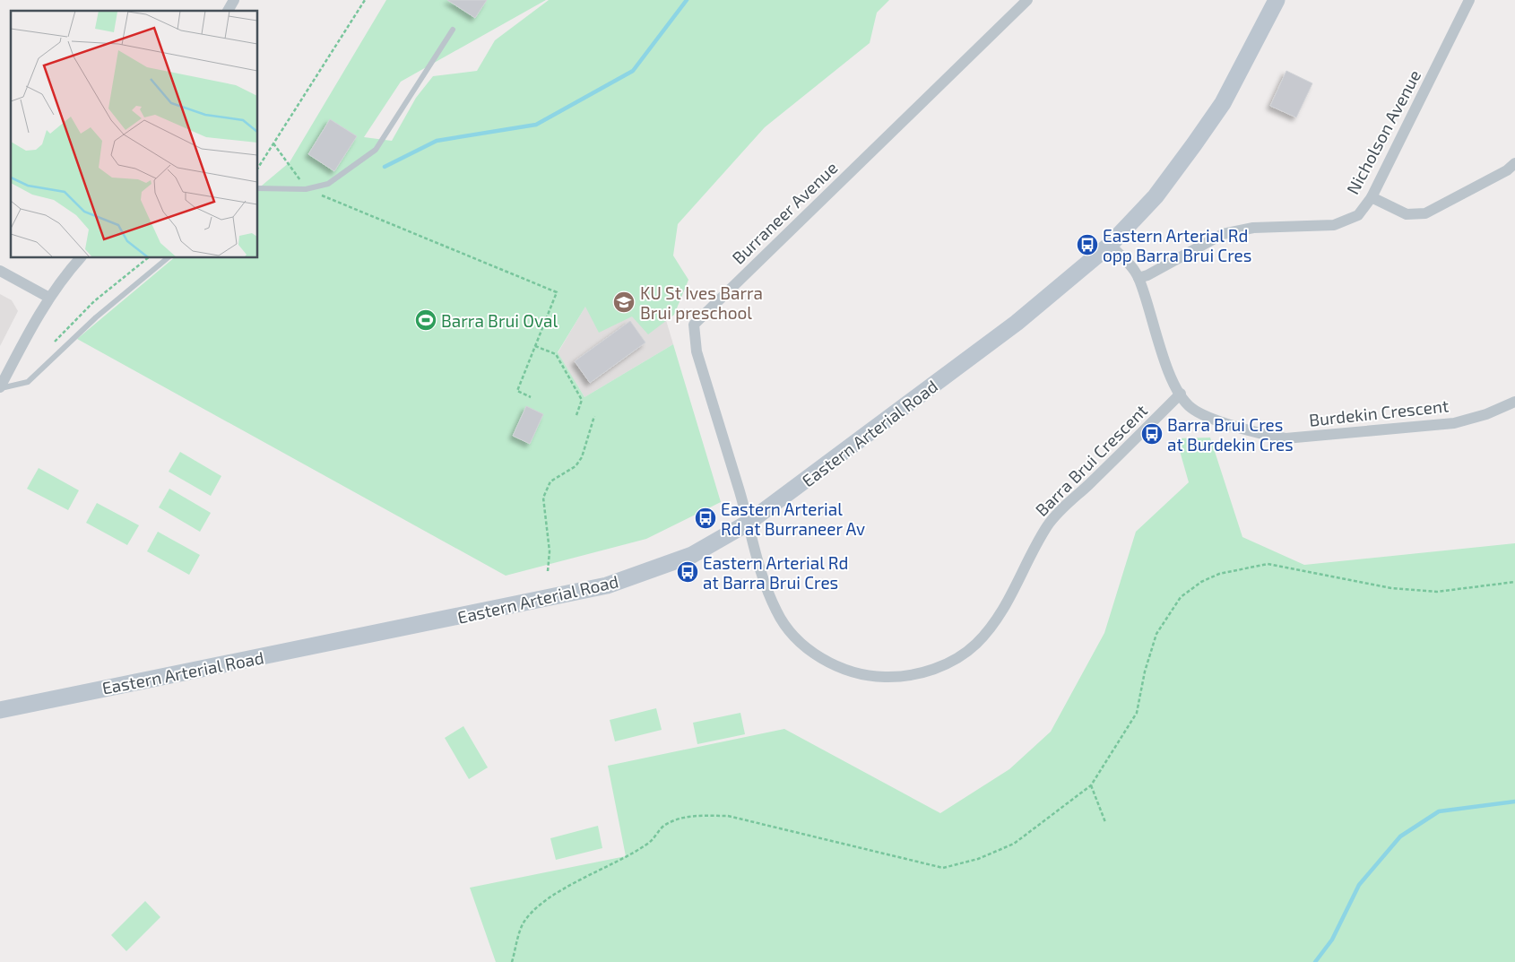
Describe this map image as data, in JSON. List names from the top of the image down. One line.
{"streets":{"main road":["Eastern Arterial Road"],"street":["Nicholson Avenue","Burraneer Avenue","Burdekin Crescent","Barra Brui Crescent"]},"crossings":[["Nicholson Avenue","Burdekin Crescent"],["Burraneer Avenue","Eastern Arterial Road"],["Burraneer Avenue","Barra Brui Crescent"],["Burdekin Crescent","Eastern Arterial Road"],["Burdekin Crescent","Barra Brui Crescent"],["Eastern Arterial Road","Barra Brui Crescent"]],"places":{"bus stop":["Eastern Arterial Rd opp Barra Brui Cres","Barra Brui Cres at Burdekin Cres","Eastern Arterial Rd at Burraneer Av","Eastern Arterial Rd at Barra Brui Cres"],"school or university":["KU St Ives Barra Brui preschool"],"sports":["Barra Brui Oval"]}}
